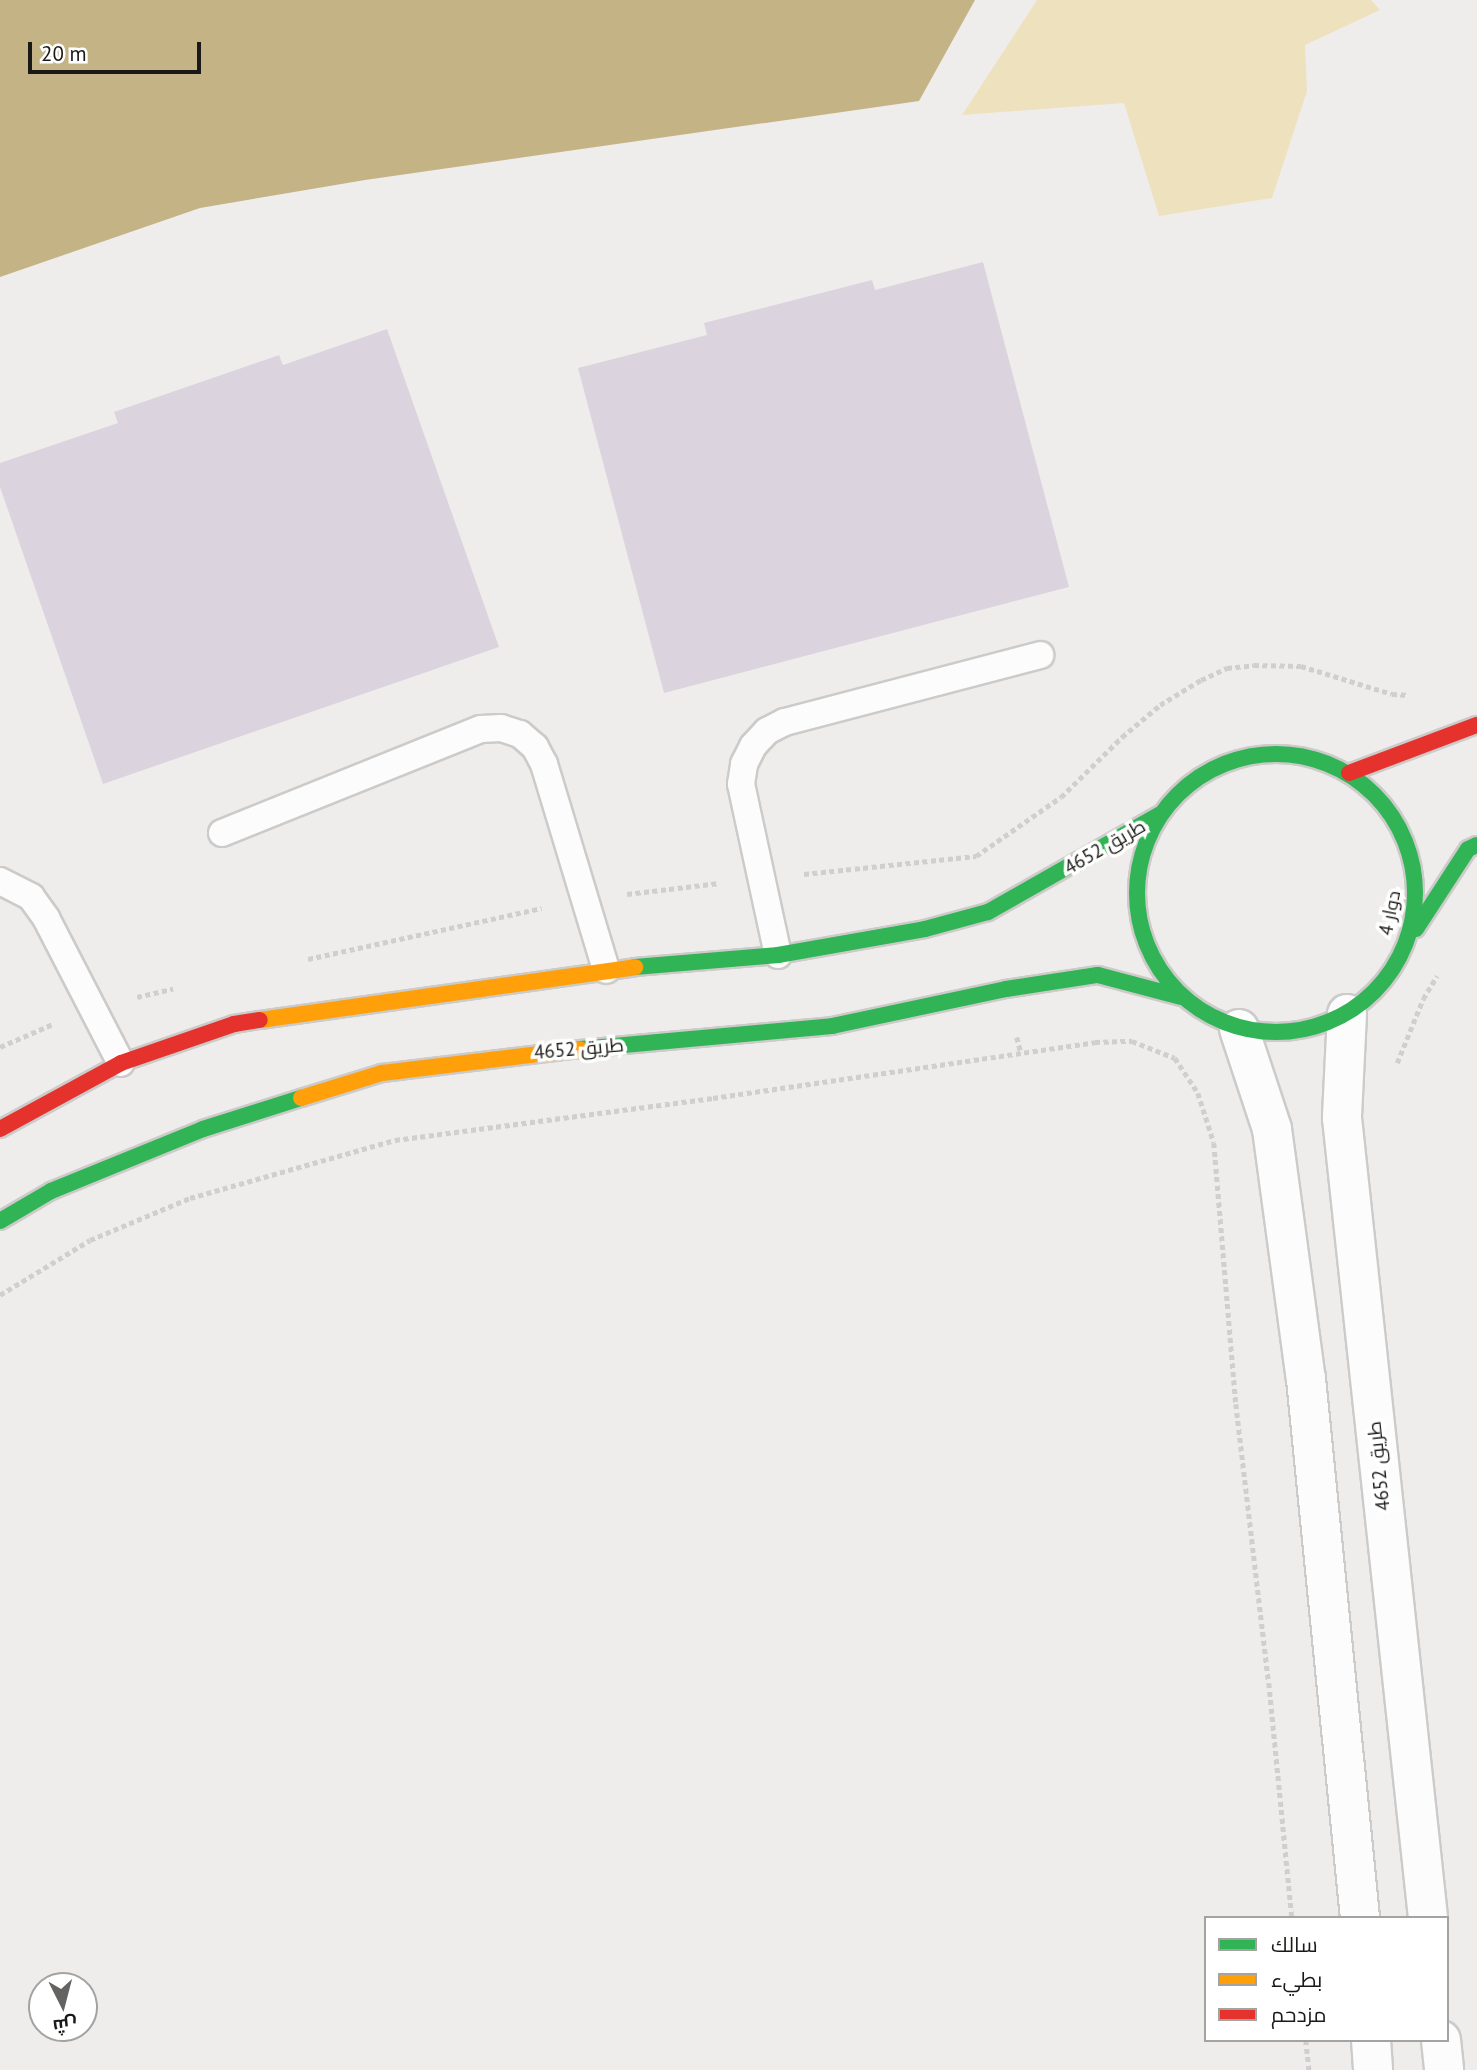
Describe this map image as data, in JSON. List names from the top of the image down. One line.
{"streets":{"street":["طريق 4652","دوار 4"]},"crossings":[["طريق 4652","دوار 4"]],"legend":["سالك","بطيء","مزدحم"],"scale_bar":"20 m","north":"bottom"}
